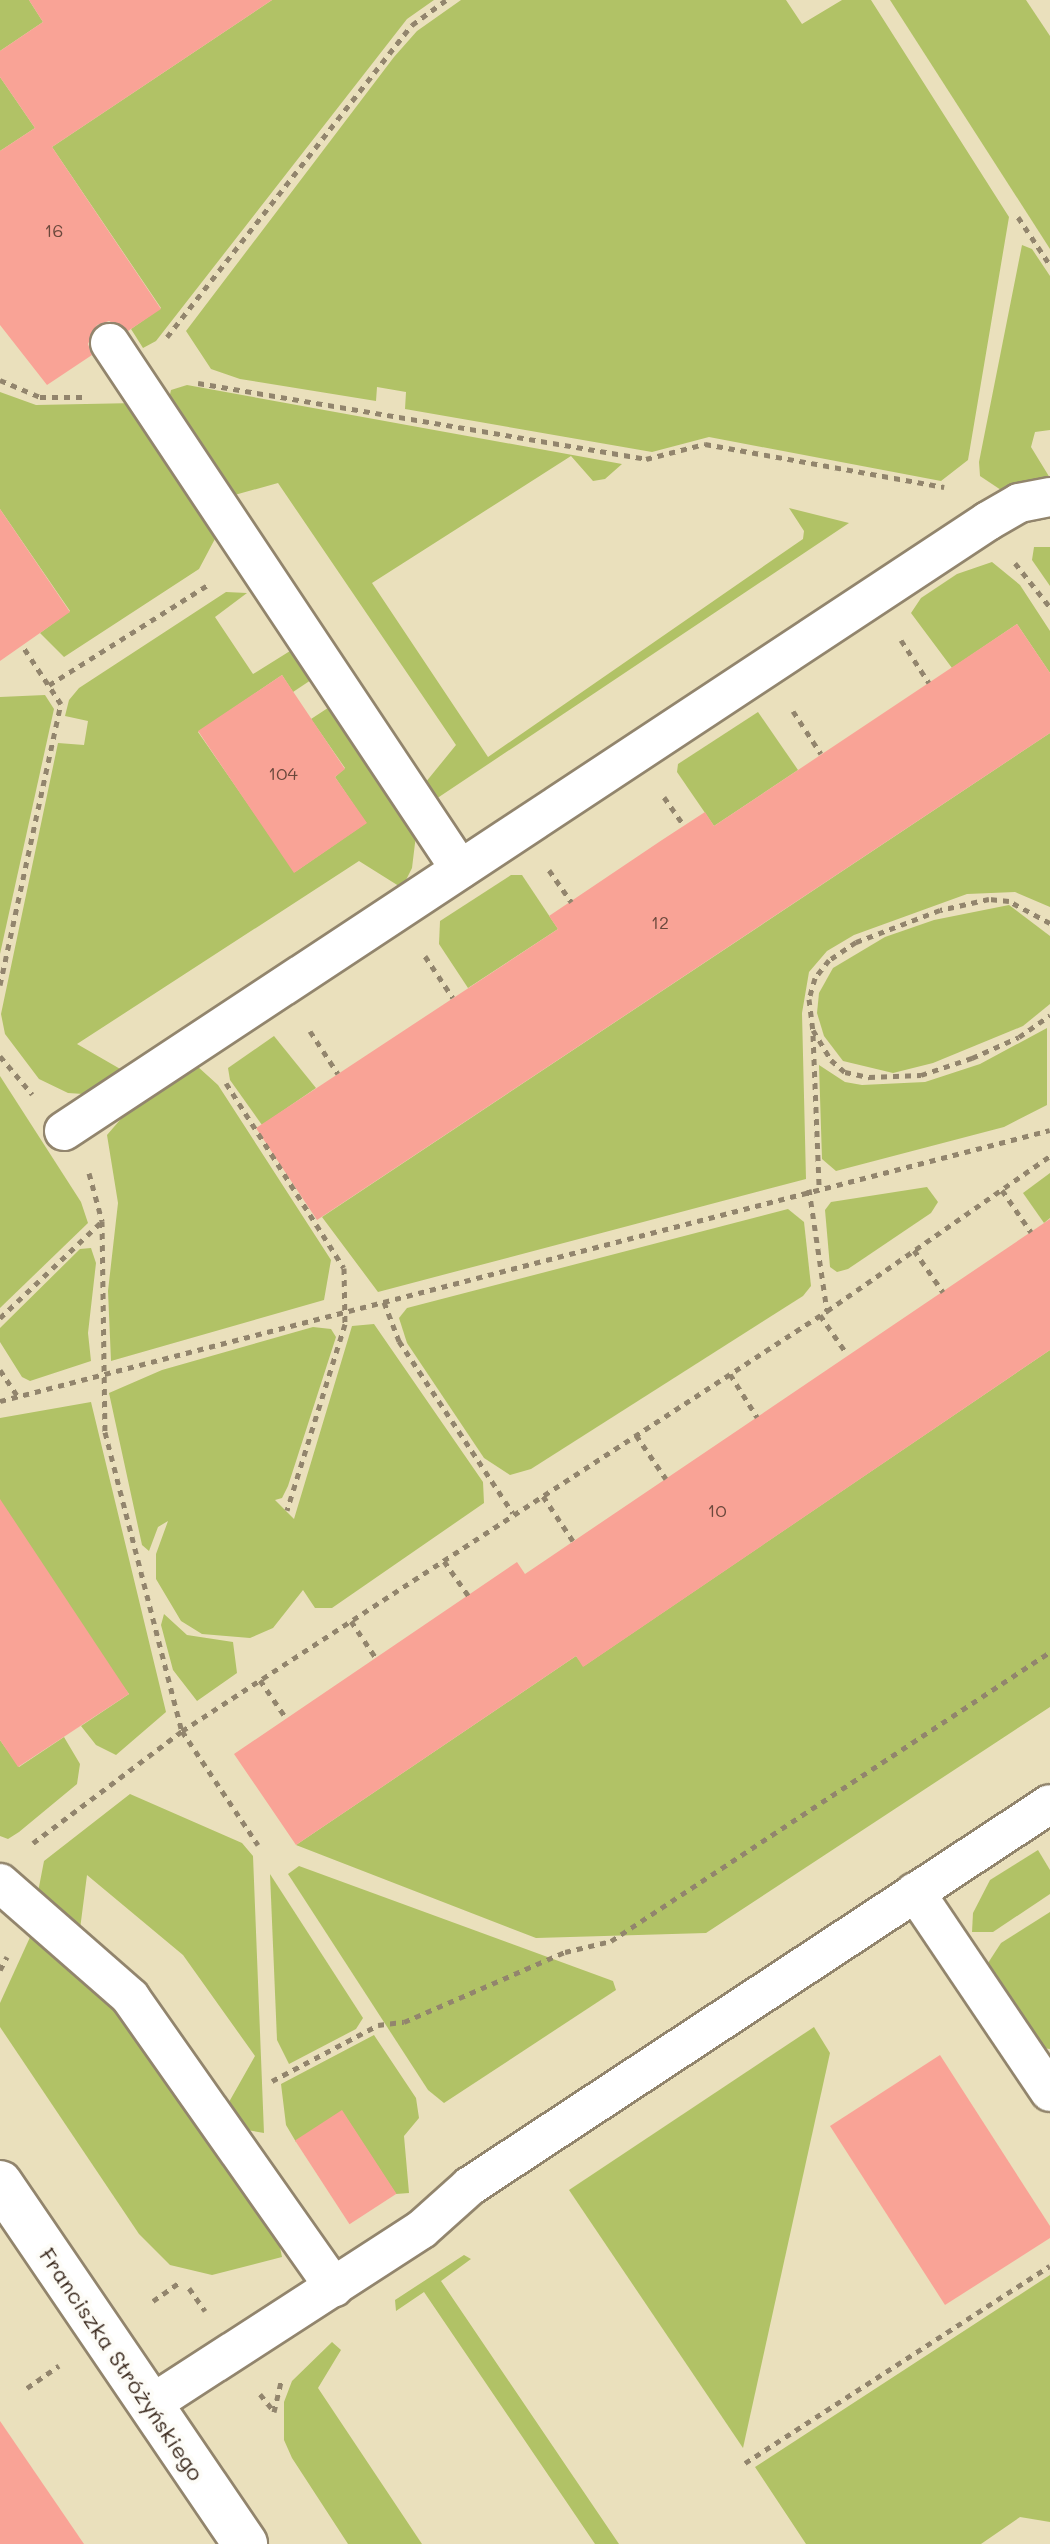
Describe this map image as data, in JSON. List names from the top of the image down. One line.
{"streets":{"street":["Franciszka Stróżyńskiego"]},"house_numbers":["16","104","12","10"]}
